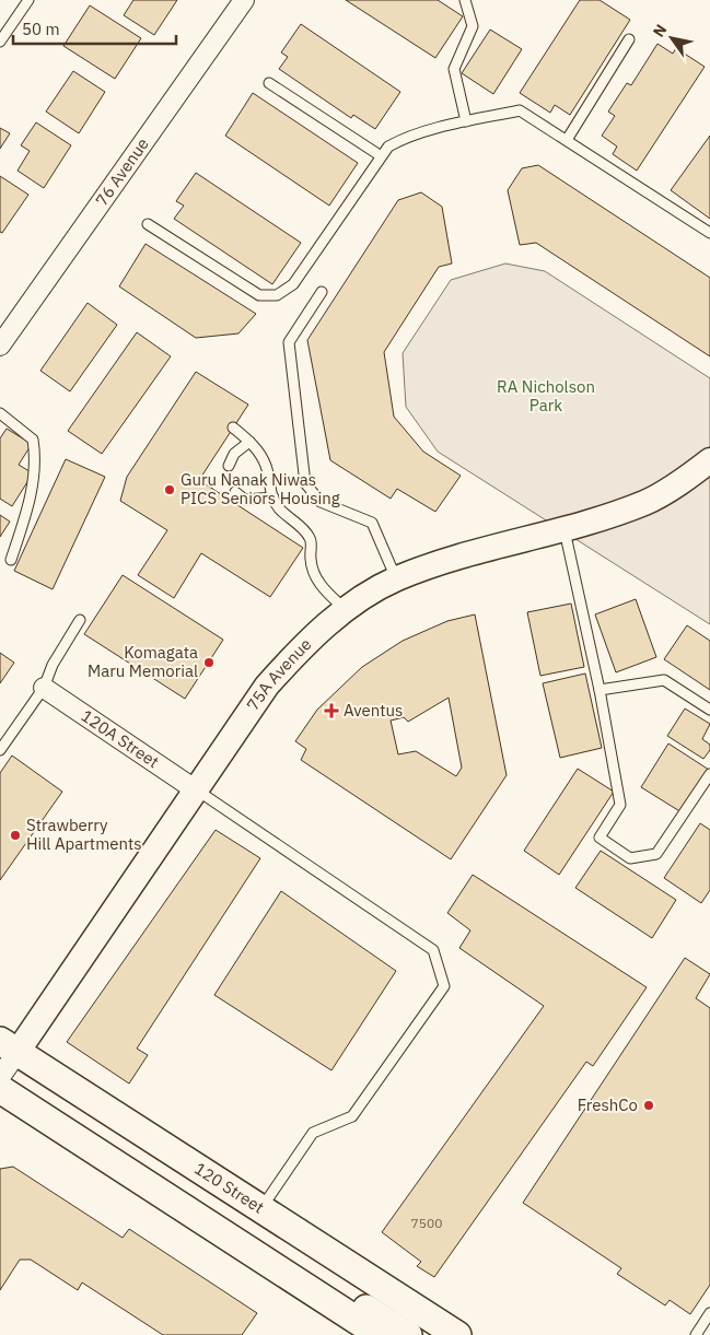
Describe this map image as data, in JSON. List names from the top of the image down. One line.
{"streets":{"main road":["120 Street"],"street":["76 Avenue","75A Avenue","120A Street"]},"crossings":[["75A Avenue","120A Street"],["75A Avenue","120 Street"]],"parks":["RA Nicholson Park"],"places":{"other":["Guru Nanak Niwas PICS Seniors Housing","Komagata Maru Memorial","Strawberry Hill Apartments","FreshCo"],"health":["Aventus"]},"house_numbers":["7500"],"scale_bar":"50 m","north":"top left"}
